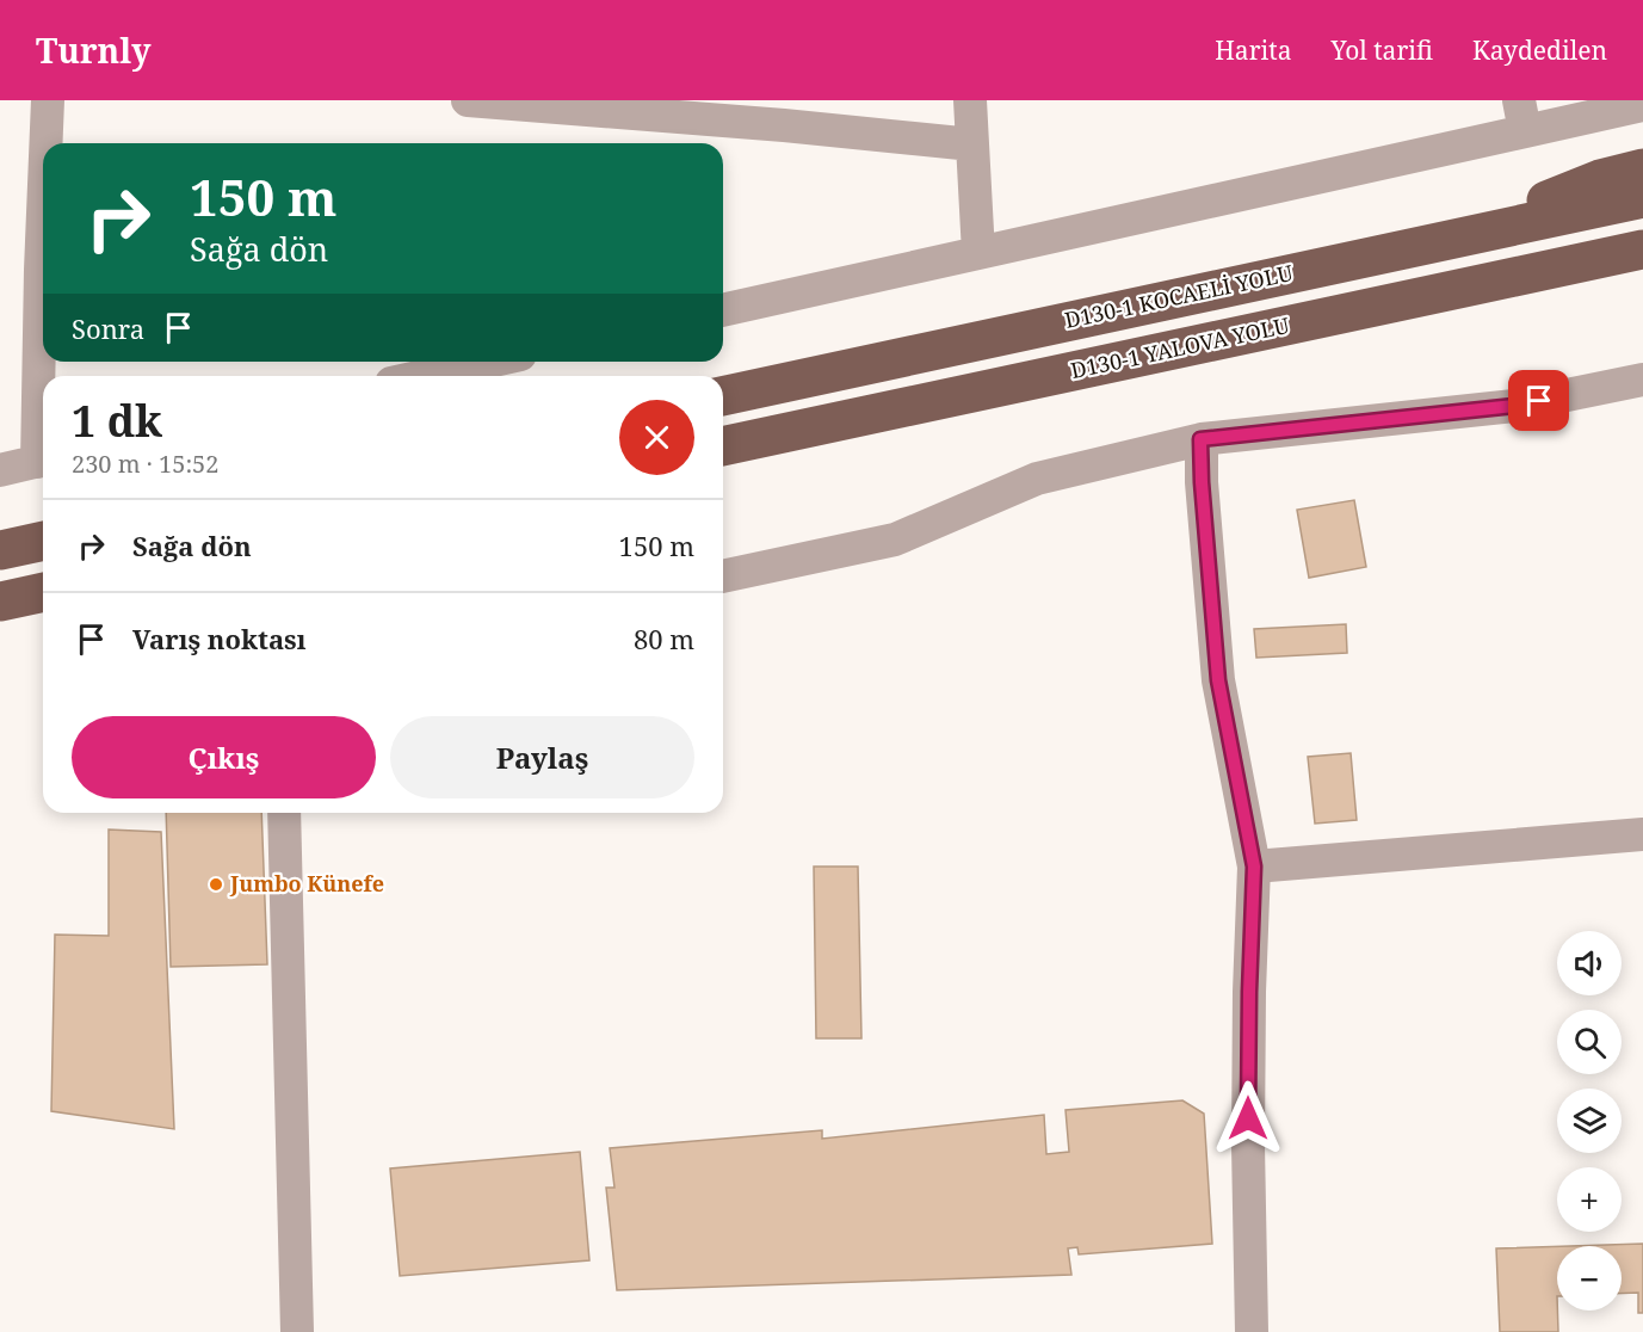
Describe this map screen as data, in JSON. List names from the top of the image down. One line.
{"streets":{"highway":["D130-1 KOCAELİ YOLU","D130-1 YALOVA YOLU"]},"places":["Jumbo Künefe"],"page":{"header":"Turnly","nav":["Harita","Yol tarifi","Kaydedilen"],"turn":["150 m","Sağa dön"],"then":"Sonra","heading":["1 dk","230 m · 15:52"],"list":[{"name":"Sağa dön","value":"150 m"},{"name":"Varış noktası","value":"80 m"}],"buttons":["Çıkış","Paylaş"],"map_buttons":["+","−"]}}
